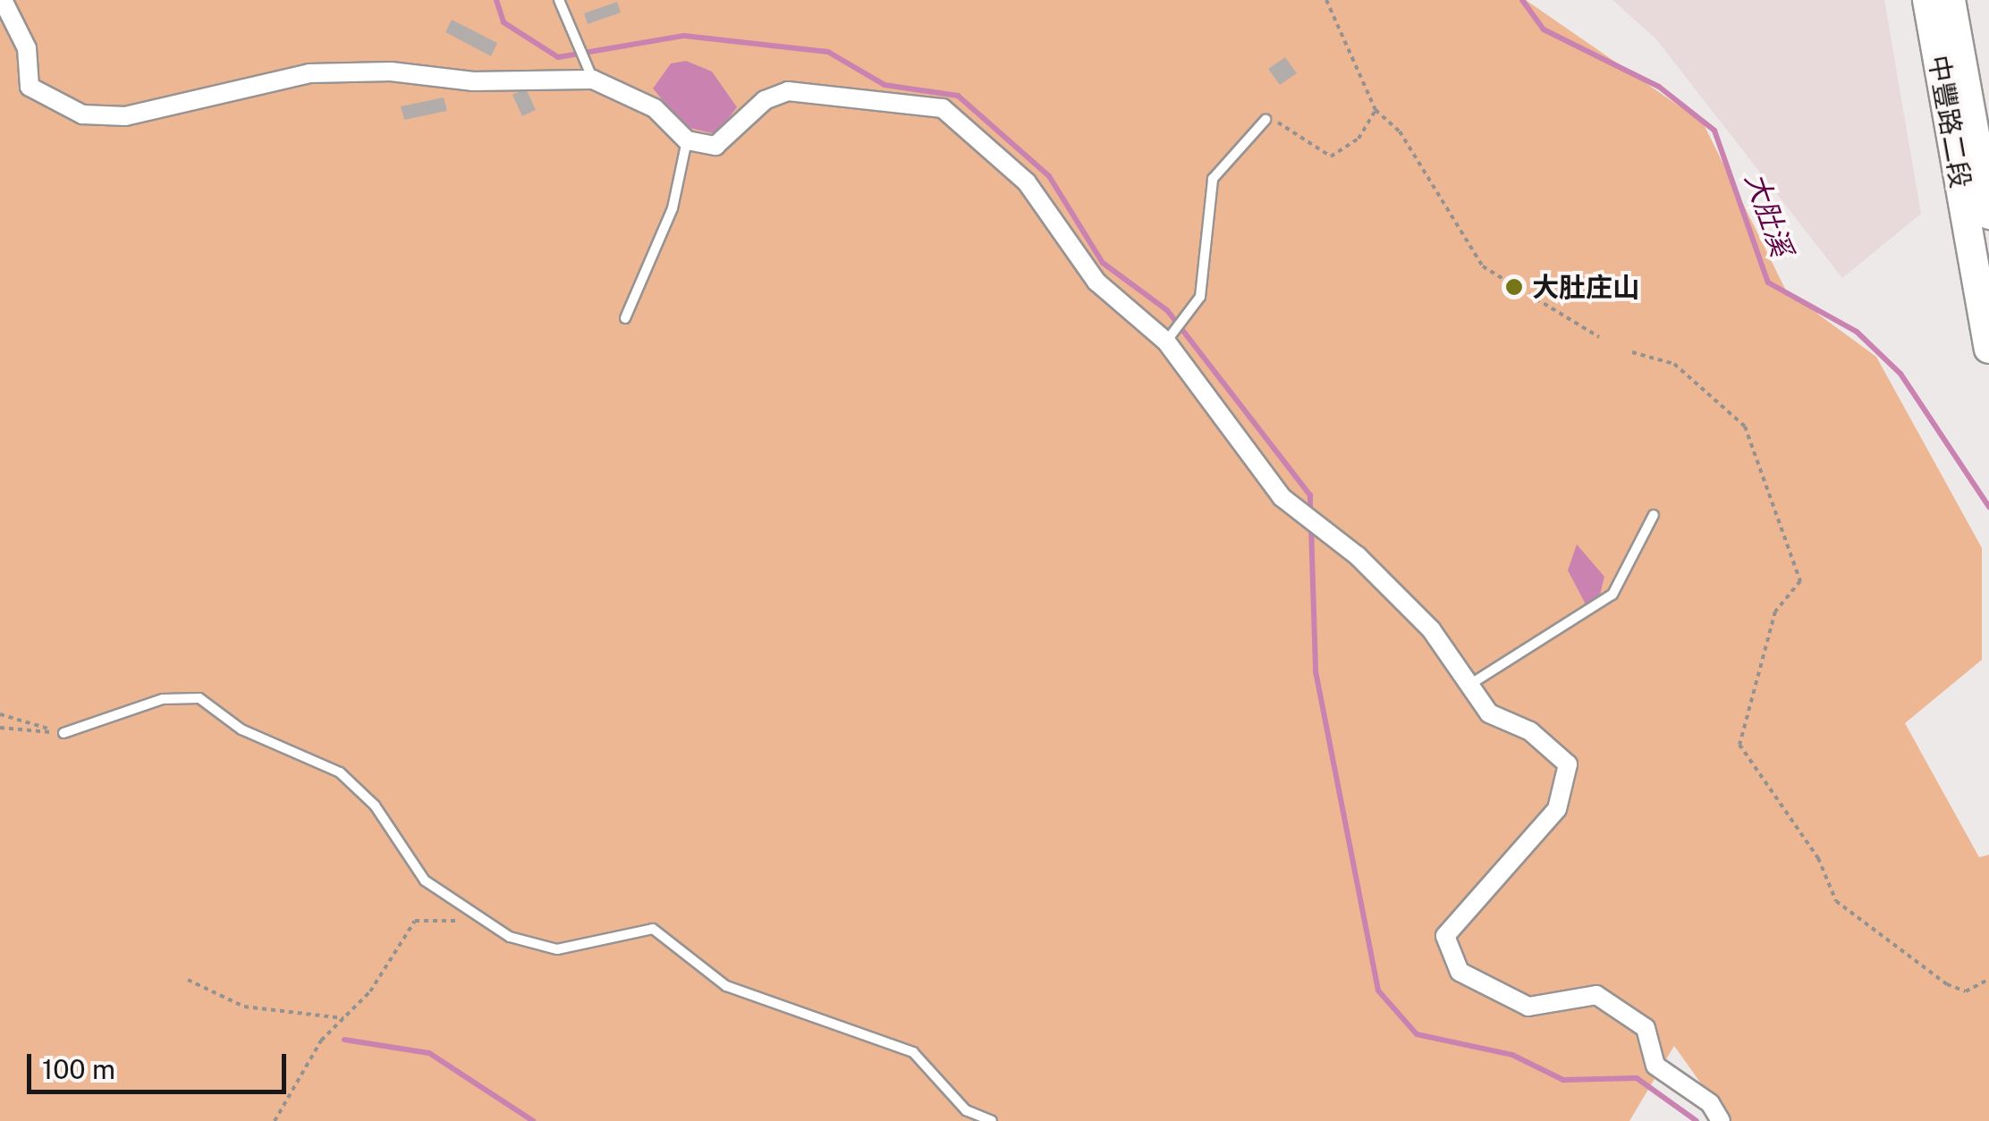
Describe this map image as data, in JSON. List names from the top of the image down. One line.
{"streets":{"main road":["中豐路二段"]},"water":["大肚溪"],"places":["大肚庄山"],"scale_bar":"100 m"}
